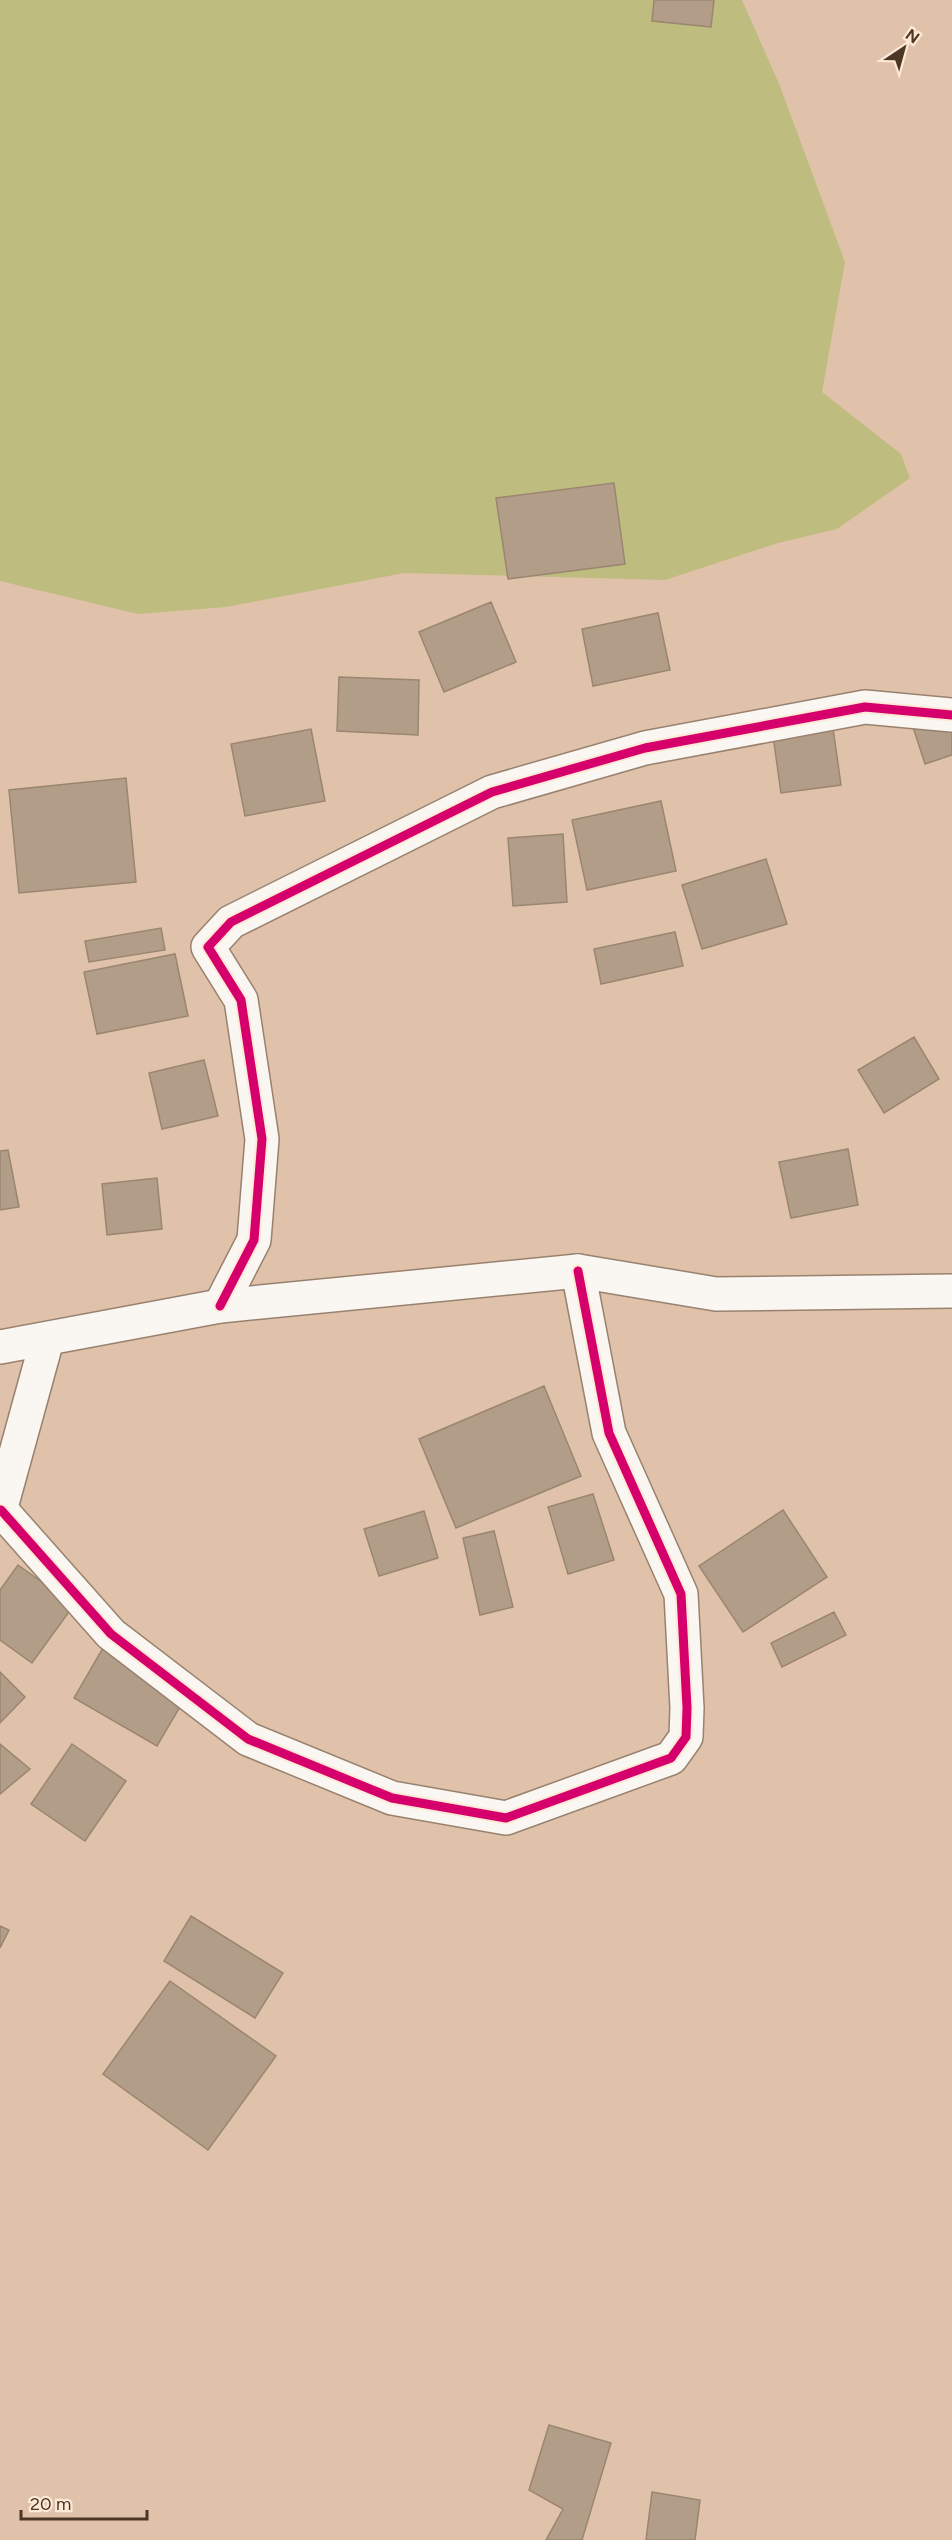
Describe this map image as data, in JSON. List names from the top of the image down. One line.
{"scale_bar":"20 m","north":"top right"}
